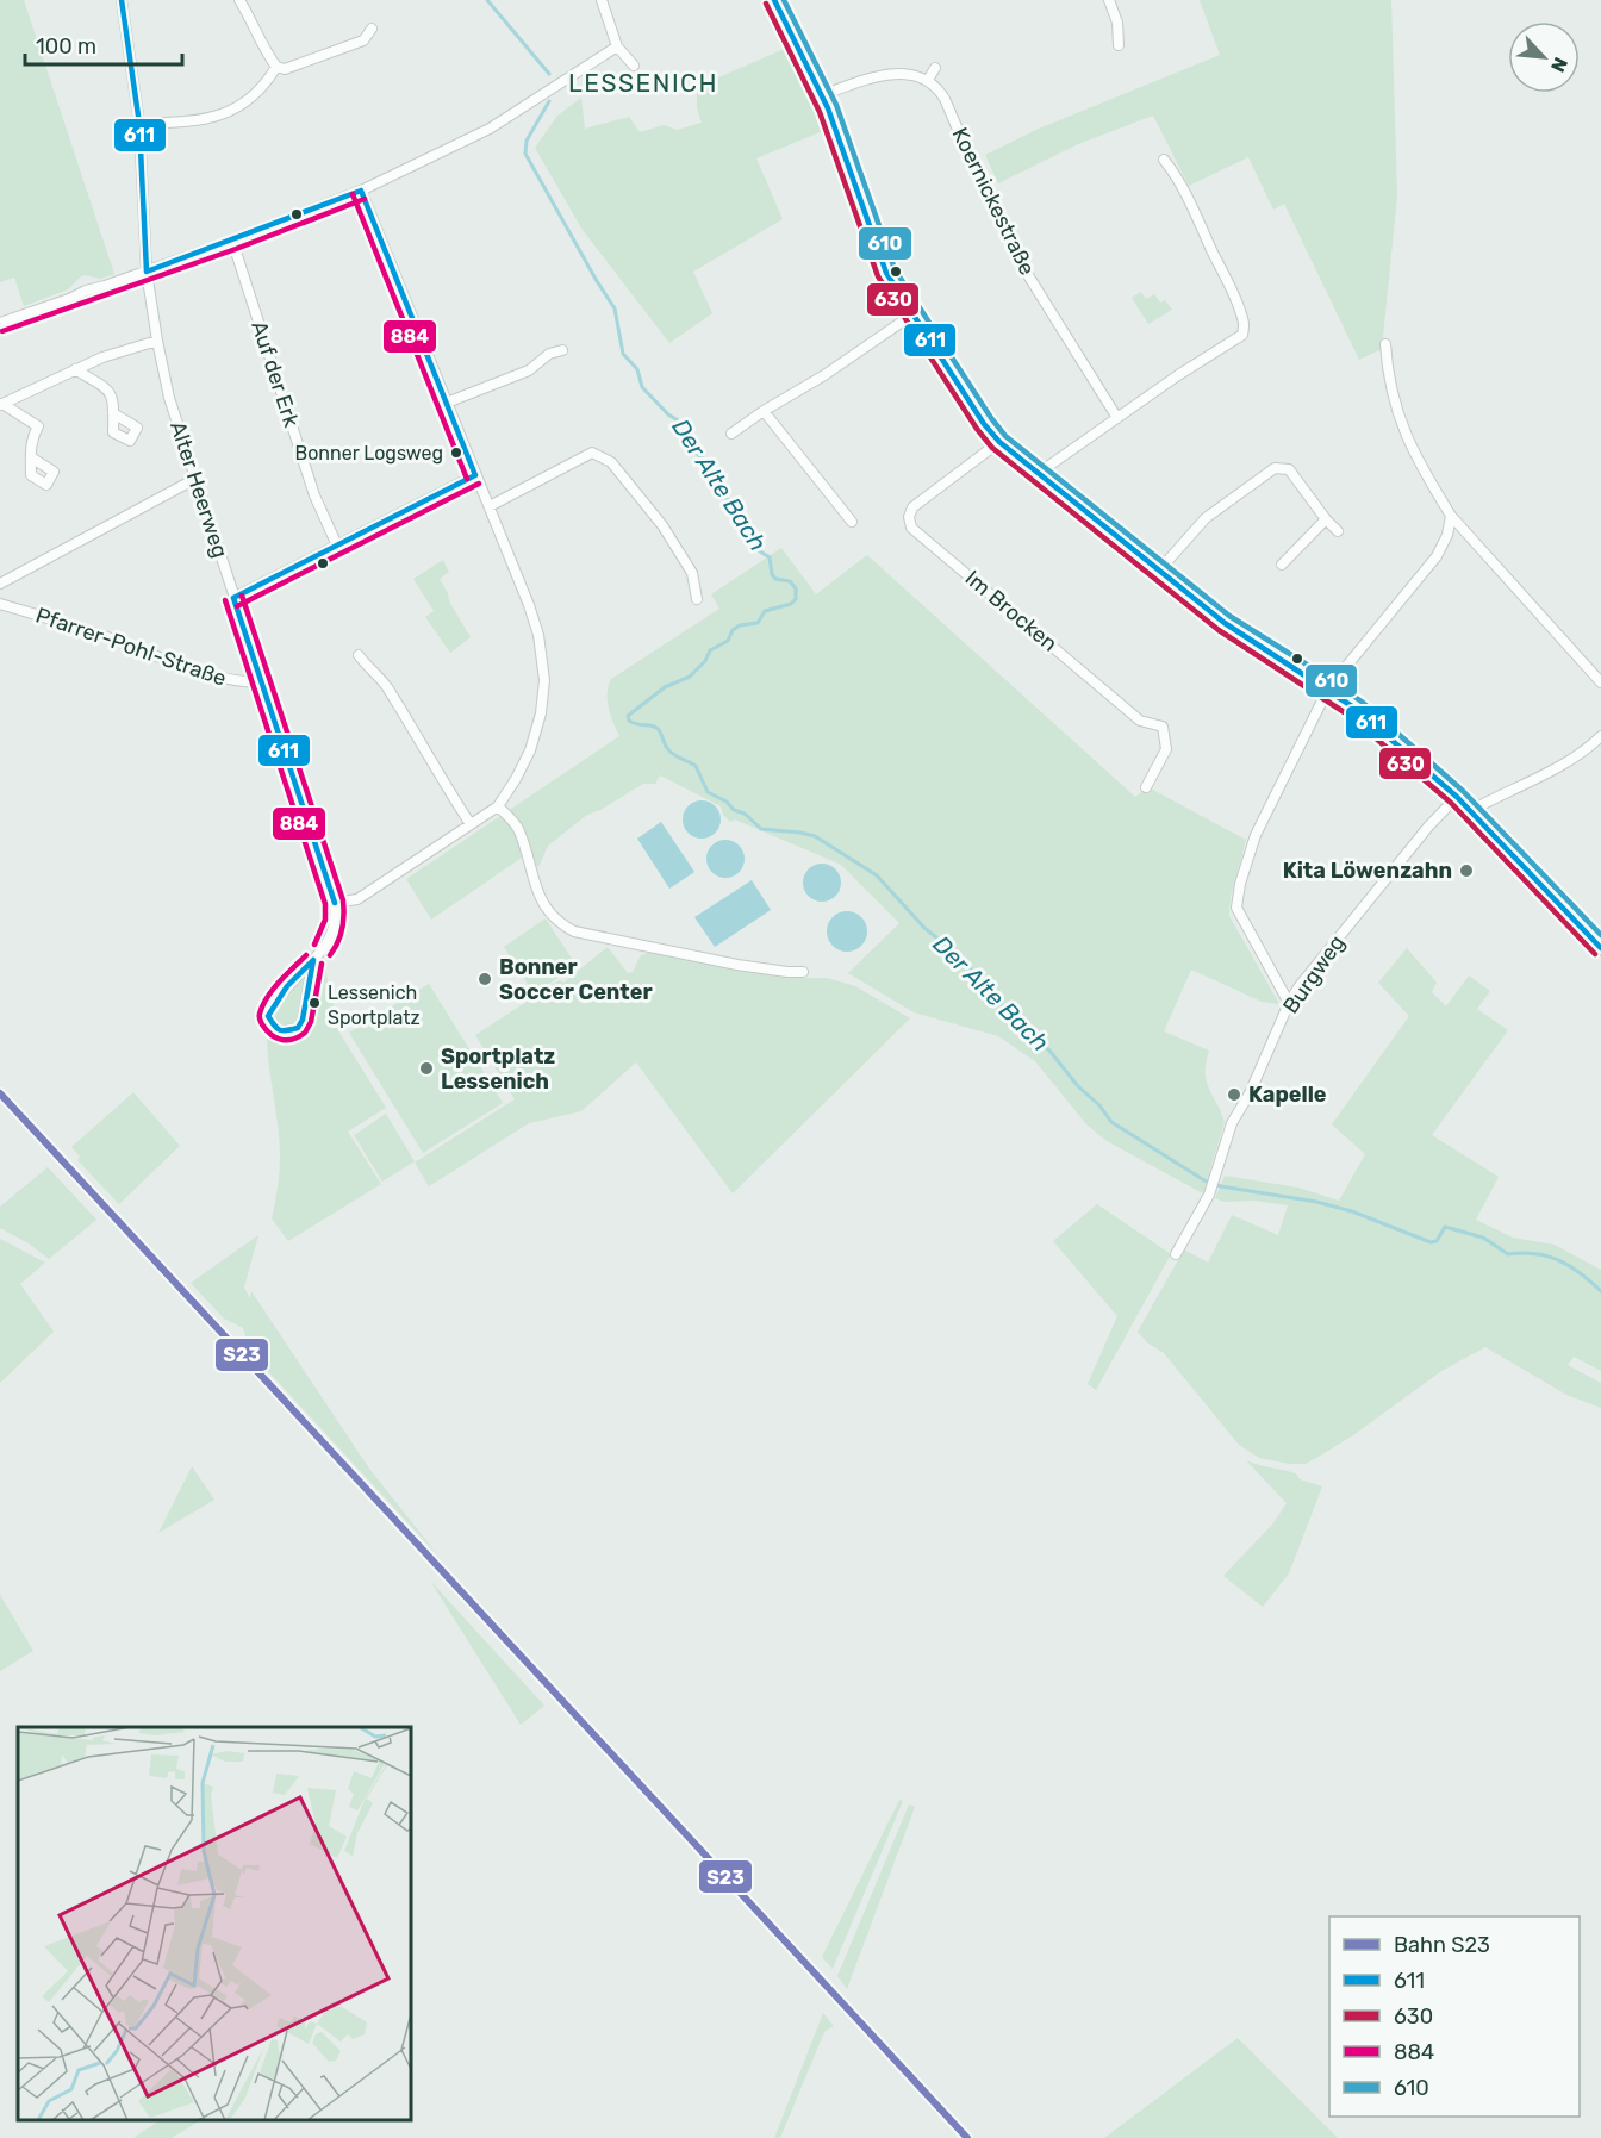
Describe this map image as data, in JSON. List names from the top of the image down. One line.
{"streets":{"street":["Koernickestraße","Auf der Erk","Alter Heerweg","Im Brocken","Pfarrer-Pohl-Straße","Burgweg"]},"crossings":[["Alter Heerweg","Pfarrer-Pohl-Straße"]],"districts":["LESSENICH"],"water":["Der Alte Bach"],"places":["Bonner Logsweg","Kita Löwenzahn","Bonner Soccer Center","Lessenich Sportplatz","Sportplatz Lessenich","Kapelle"],"lines":["transit line 611","transit line 610","transit line 630","transit line 884","rail line S23"],"legend":["Bahn S23","611","630","884","610"],"scale_bar":"100 m","north":"bottom right"}
